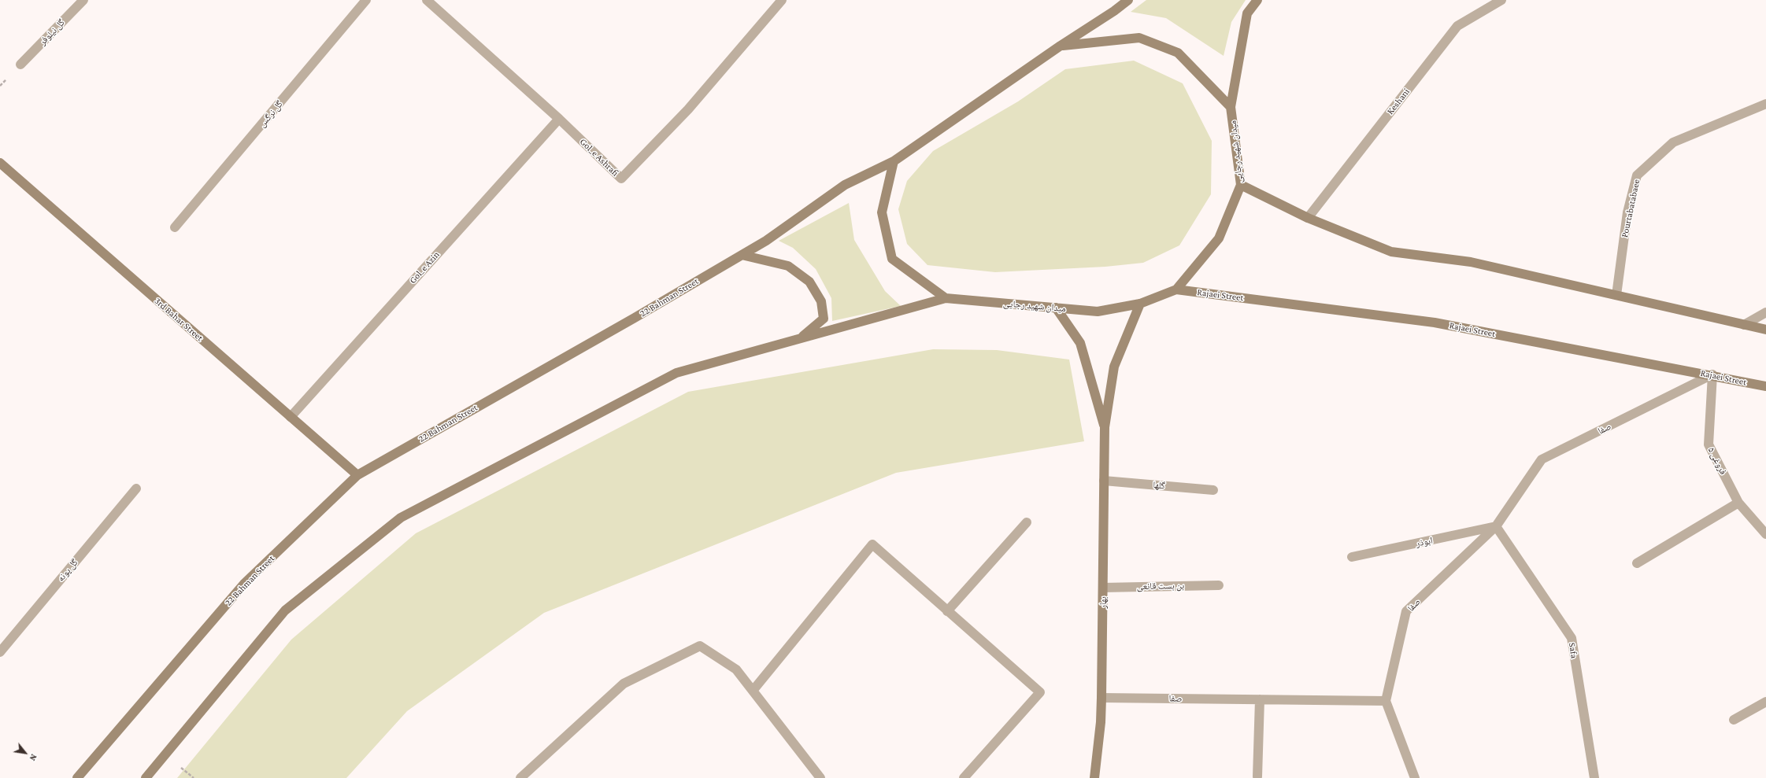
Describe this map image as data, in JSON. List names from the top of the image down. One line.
{"streets":{"main road":["میدان شهید رجایی","Rajaei Street","22 Bahman Street","3rd Bahar Street","بهار"],"street":["گل نیلوفر","Keshani","گل نرگس","Gol_e Ashrafi","Pourtabatabaee","Gol_e Azin","صفا","فروغی ۵","گلها","ابوذر","گل پونه","بن بست قانعی","Safa"]},"crossings":[["میدان شهید رجایی","Rajaei Street"],["میدان شهید رجایی","22 Bahman Street"],["Gol_e Ashrafi","Gol_e Azin"],["Gol_e Azin","3rd Bahar Street"],["Rajaei Street","صفا"],["Rajaei Street","فروغی ۵"],["22 Bahman Street","3rd Bahar Street"],["صفا","فروغی ۵"],["صفا","ابوذر"],["صفا","بهار"],["صفا","Safa"],["گلها","بهار"],["ابوذر","Safa"],["بن بست قانعی","بهار"]],"north":"bottom right"}
